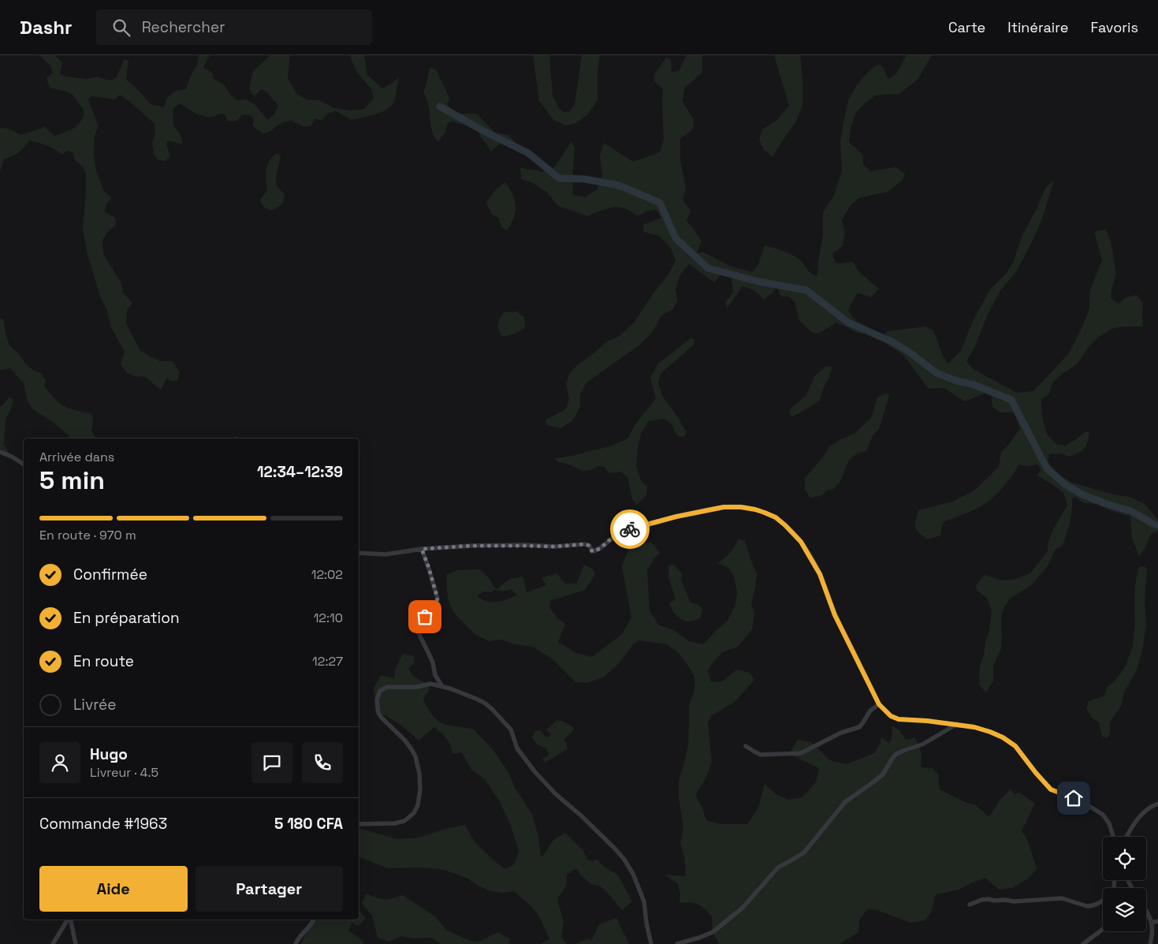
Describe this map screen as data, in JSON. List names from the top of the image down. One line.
{"page":{"header":"Dashr","search":"Rechercher","nav":["Carte","Itinéraire","Favoris"],"heading":["5 min","Arrivée dans","12:34–12:39"],"panel":["Hugo","Livreur · 4.5","Commande #1963","5 180 CFA"],"bar":"En route · 970 m","list":[["Confirmée","12:02"],["En préparation","12:10"],["En route","12:27"],"Livrée"],"buttons":["Aide","Partager"]}}
